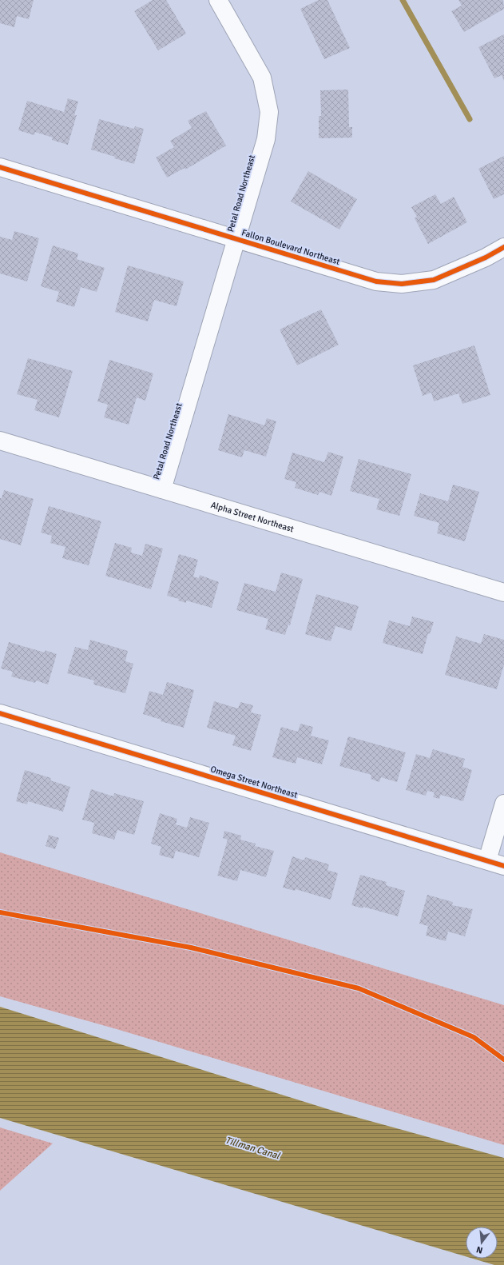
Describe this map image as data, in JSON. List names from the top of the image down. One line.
{"streets":{"street":["Petal Road Northeast","Fallon Boulevard Northeast","Alpha Street Northeast","Omega Street Northeast"]},"crossings":[["Petal Road Northeast","Fallon Boulevard Northeast"],["Petal Road Northeast","Alpha Street Northeast"]],"water":["Tillman Canal"],"north":"bottom"}
